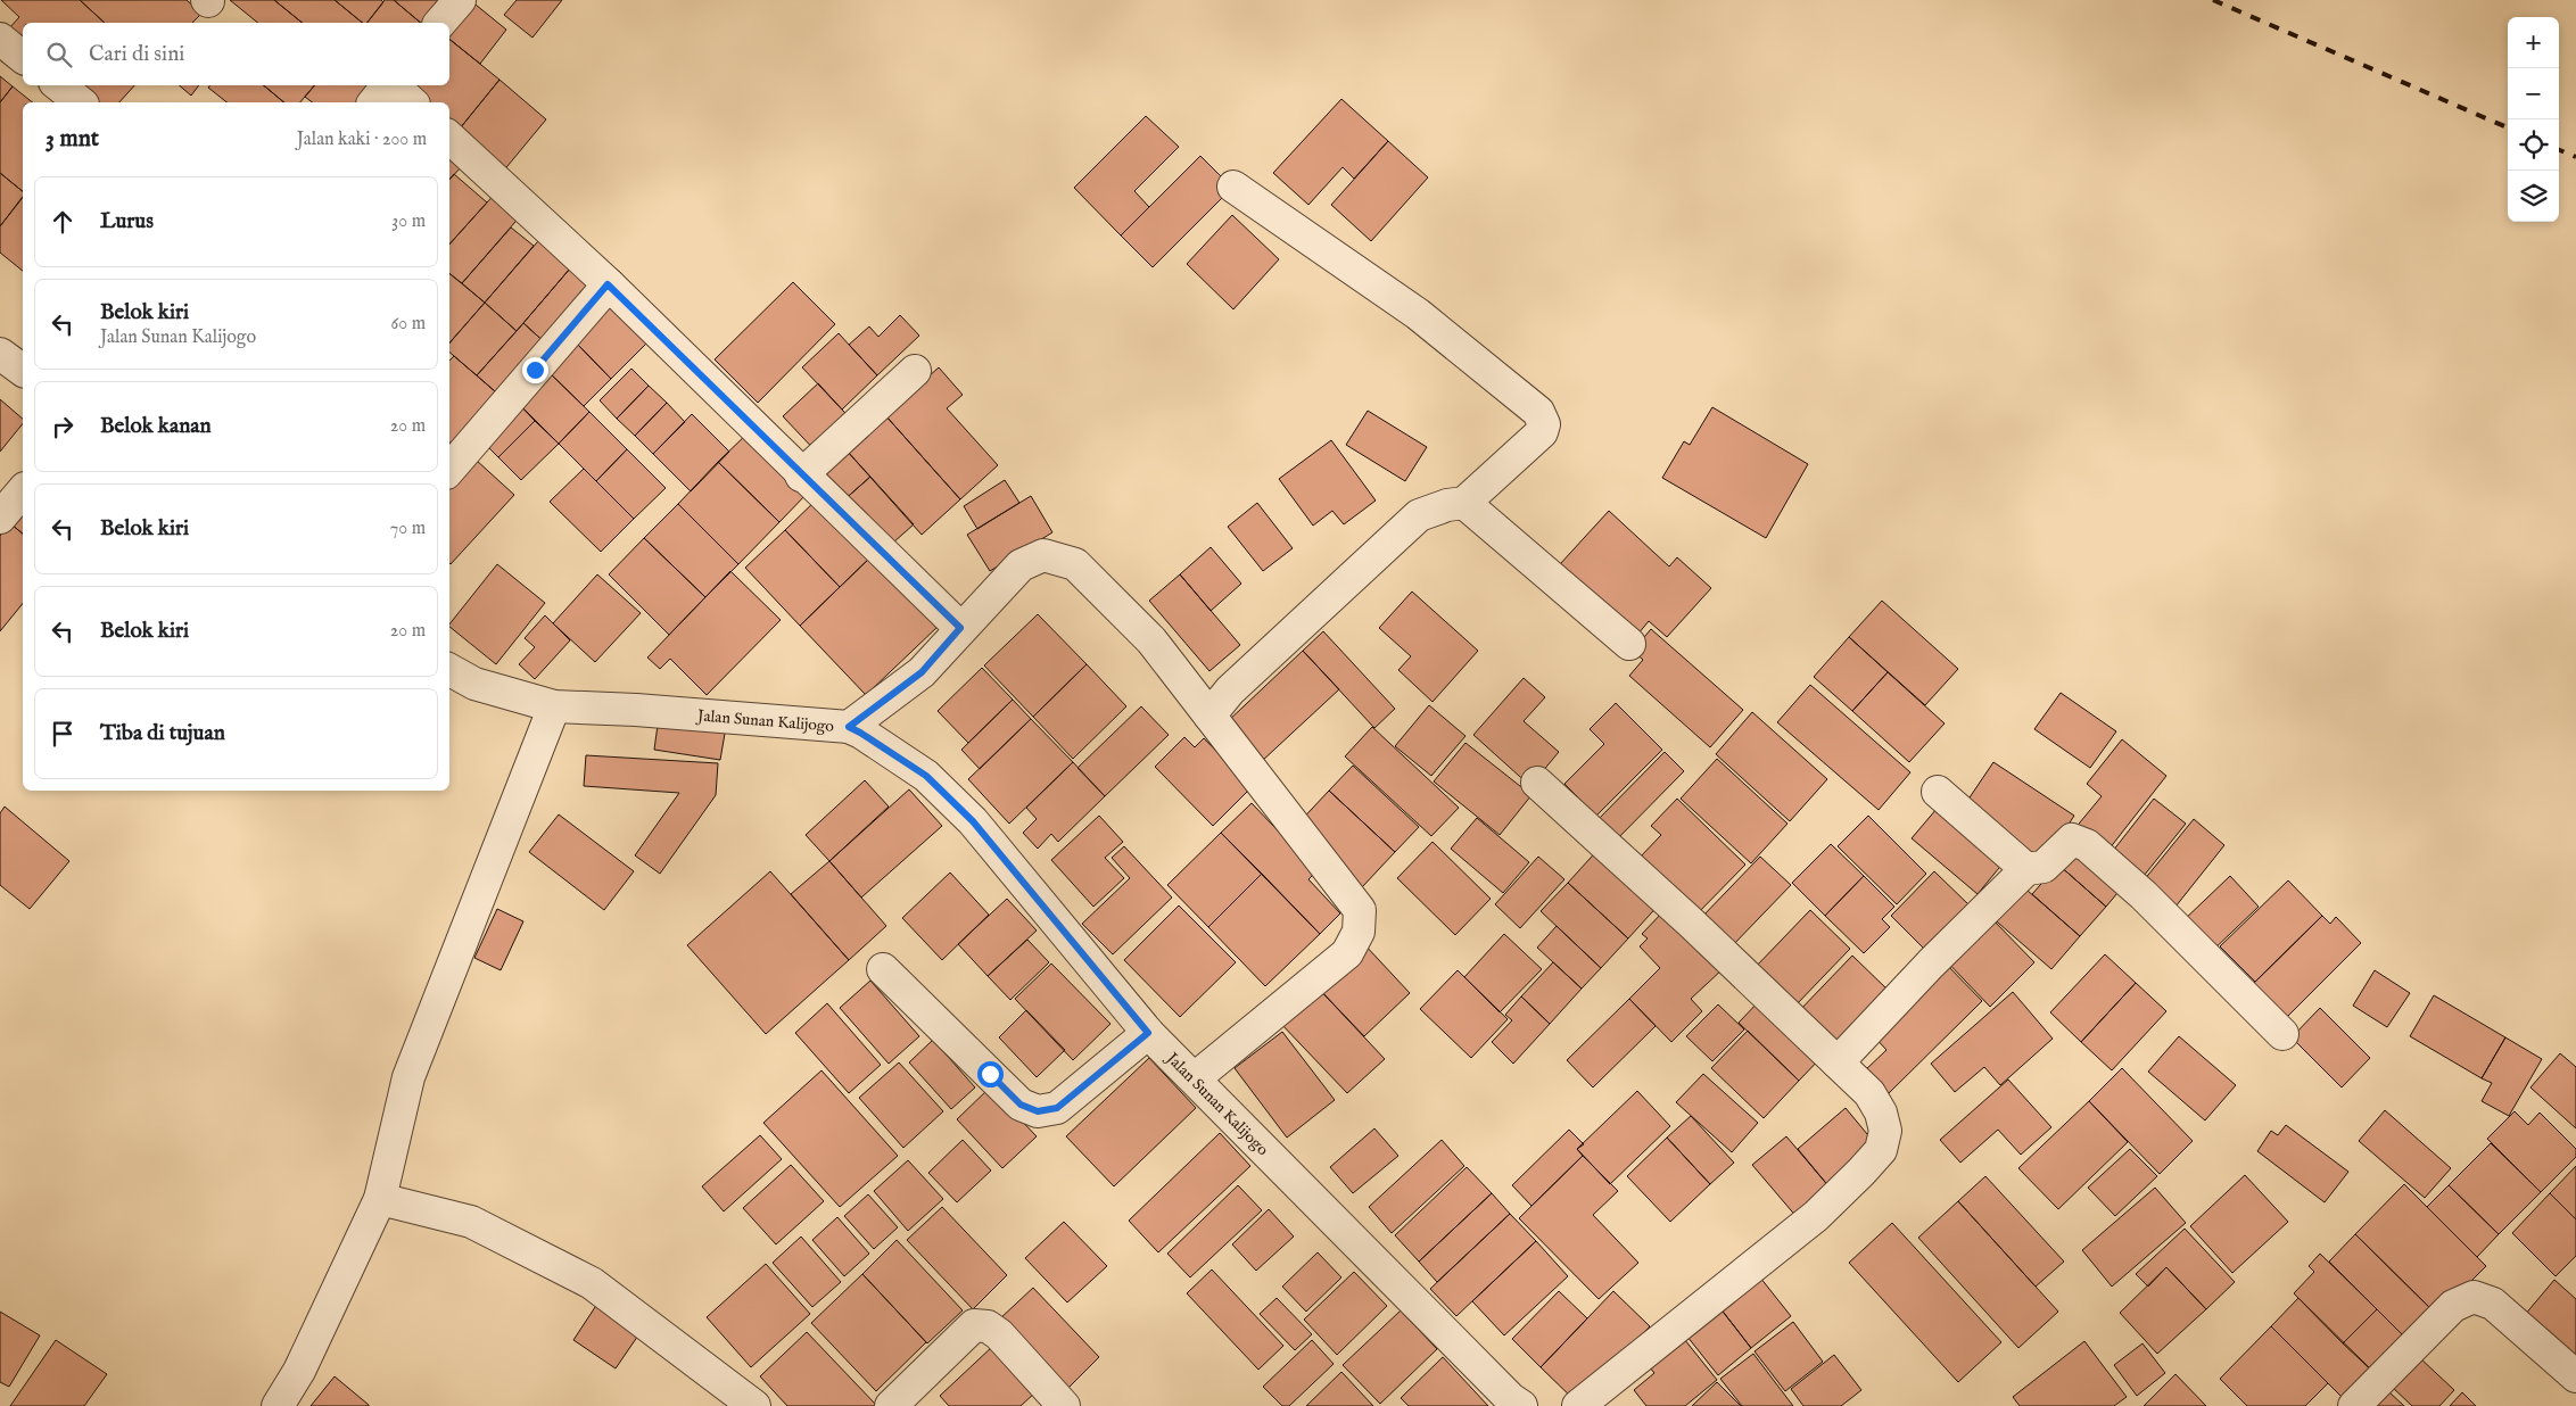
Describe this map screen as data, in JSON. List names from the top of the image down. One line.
{"streets":{"street":["Jalan Sunan Kalijogo"]},"page":{"map_buttons":["+","−"],"search":"Cari di sini","heading":["3 mnt","Jalan kaki · 200 m"],"list":[["Lurus","30 m"],["Belok kiri","Jalan Sunan Kalijogo","60 m"],["Belok kanan","20 m"],["Belok kiri","70 m"],["Belok kiri","20 m"],"Tiba di tujuan"]}}
